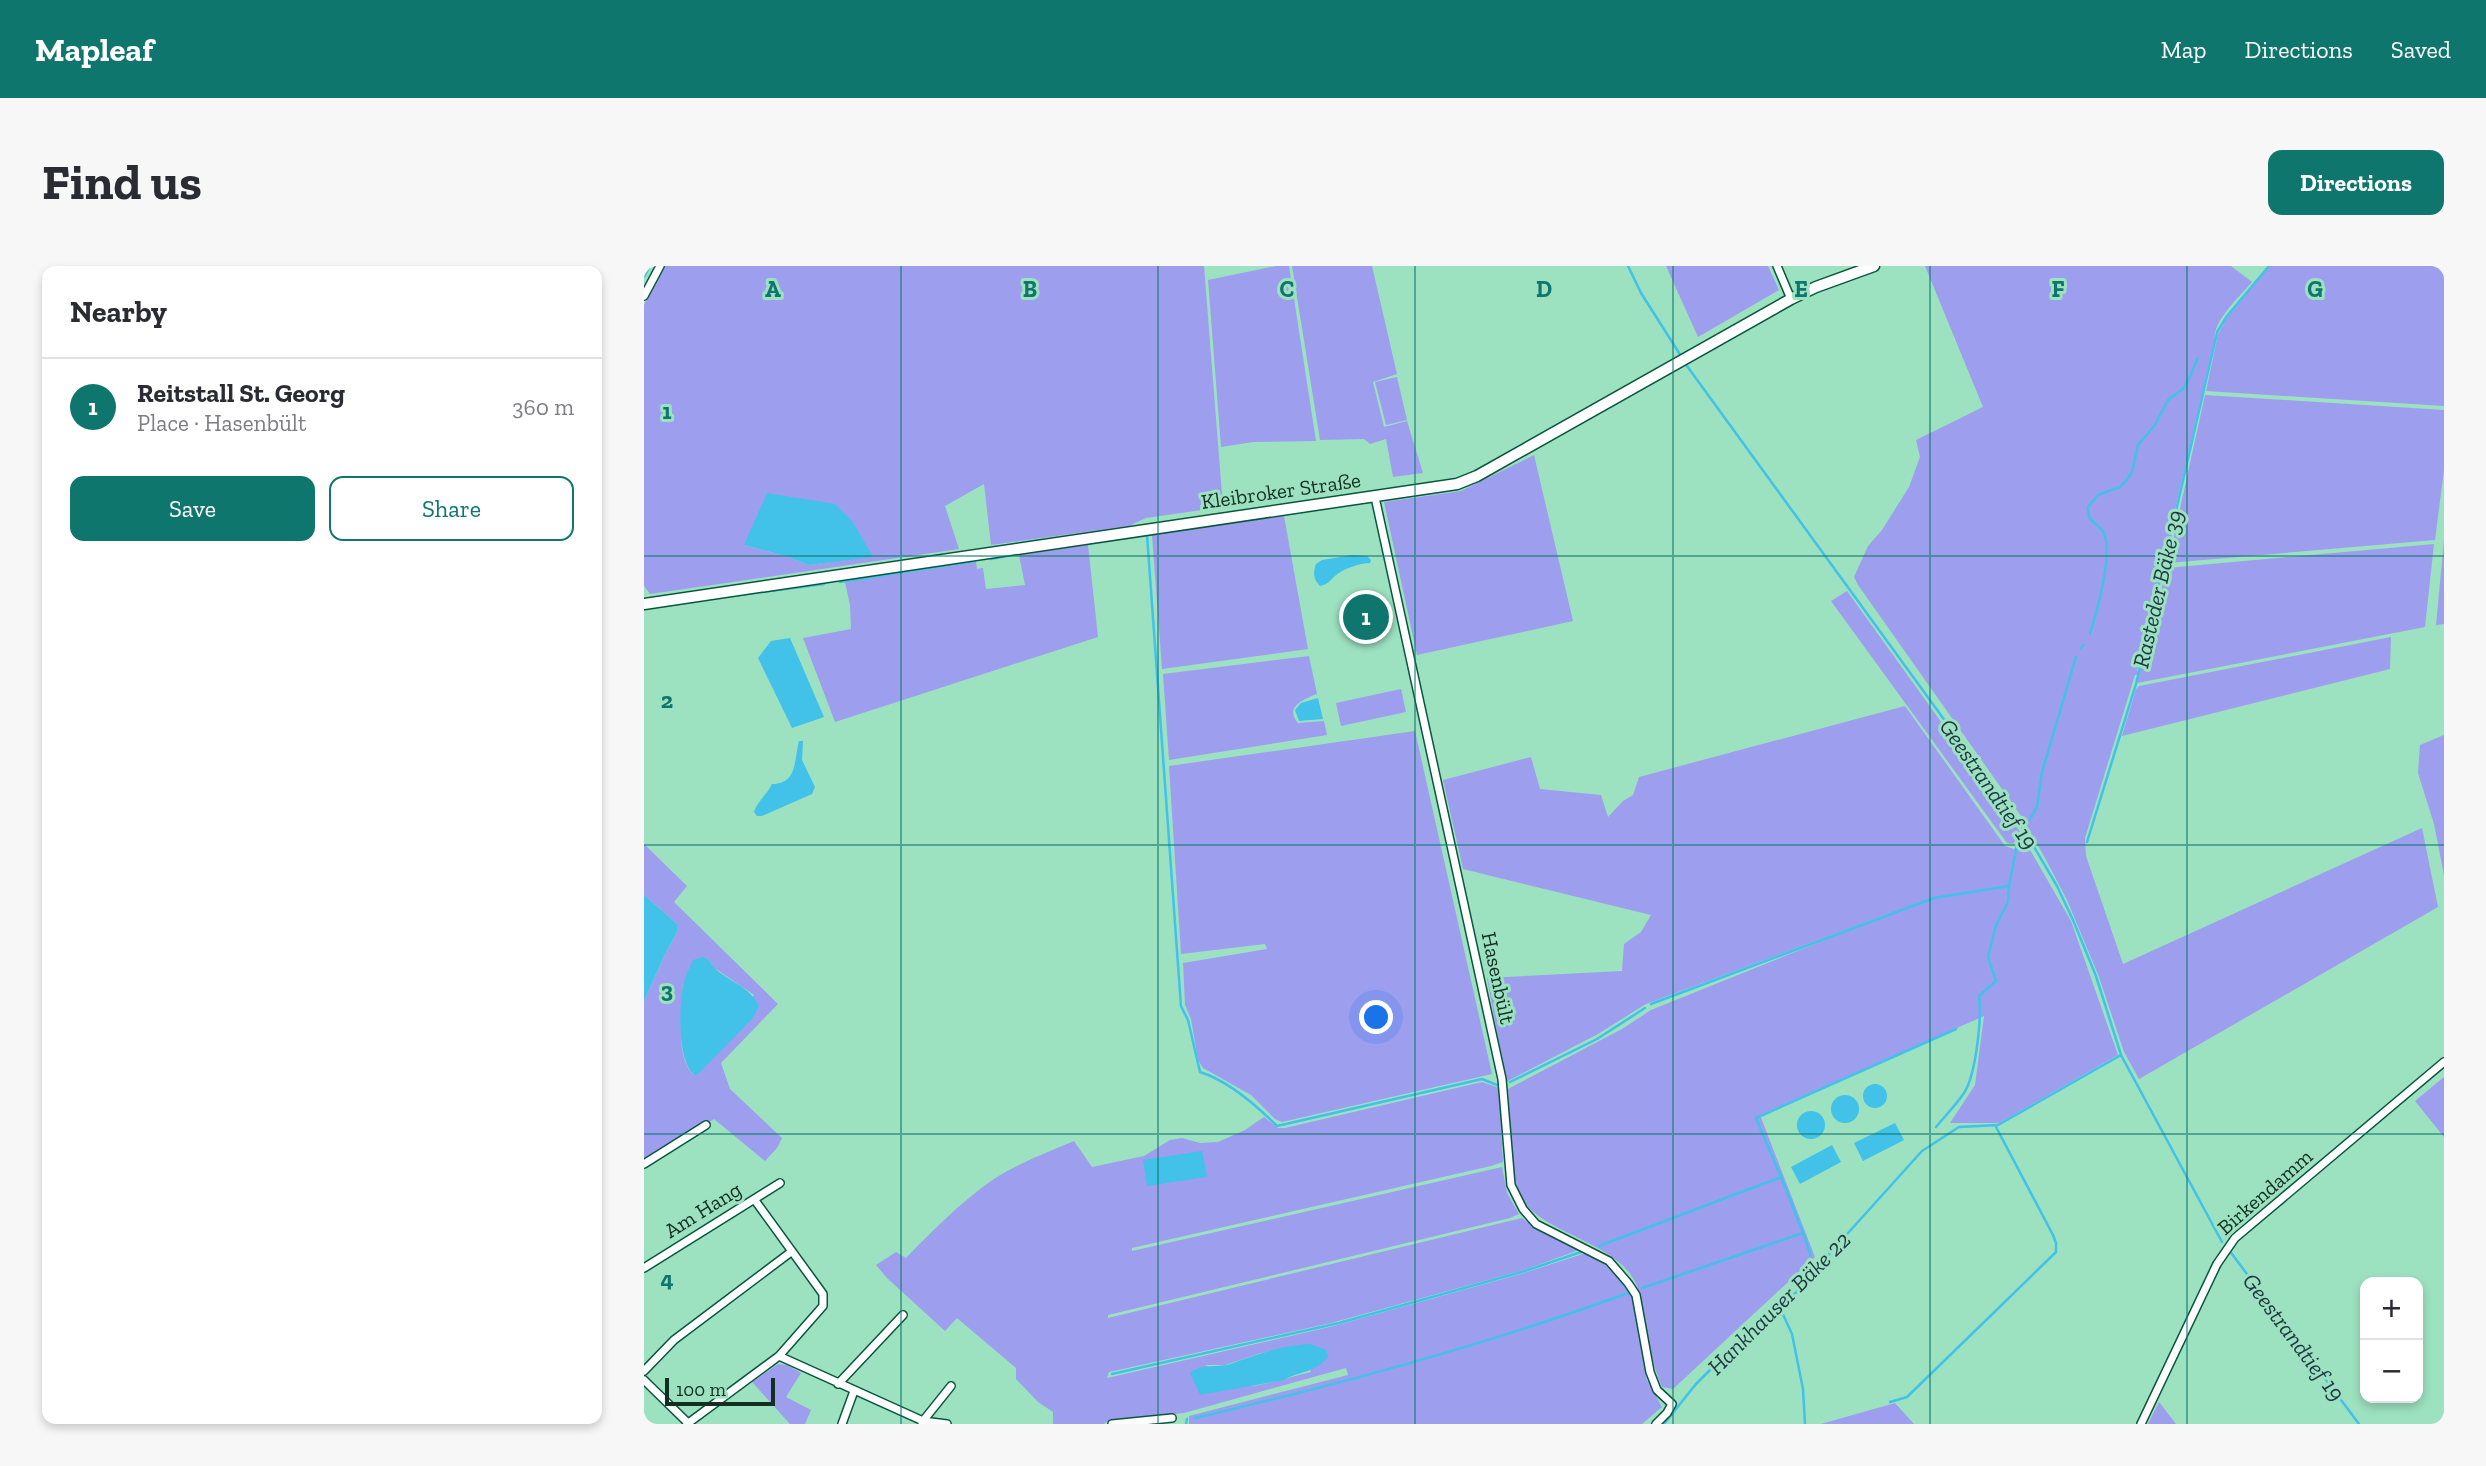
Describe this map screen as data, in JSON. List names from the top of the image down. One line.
{"streets":{"street":["Kleibroker Straße","Hasenbült","Birkendamm","Am Hang"]},"crossings":[["Kleibroker Straße","Hasenbült"]],"water":["Rasteder Bäke 39","Geestrandtief 19","Hankhauser Bäke 22"],"scale_bar":"100 m","page":{"header":"Mapleaf","nav":["Map","Directions","Saved"],"buttons":["Directions",["Save","Share"]],"title":"Find us","heading":"Nearby","list":[{"mark":"1","name":"Reitstall St. Georg","note":"Place · Hasenbült","value":"360 m"}],"pins":"1","map_buttons":["+","−"],"scale":"100 m"},"grid":{"columns":["A","B","C","D","E","F","G"],"rows":["1","2","3","4"]}}
